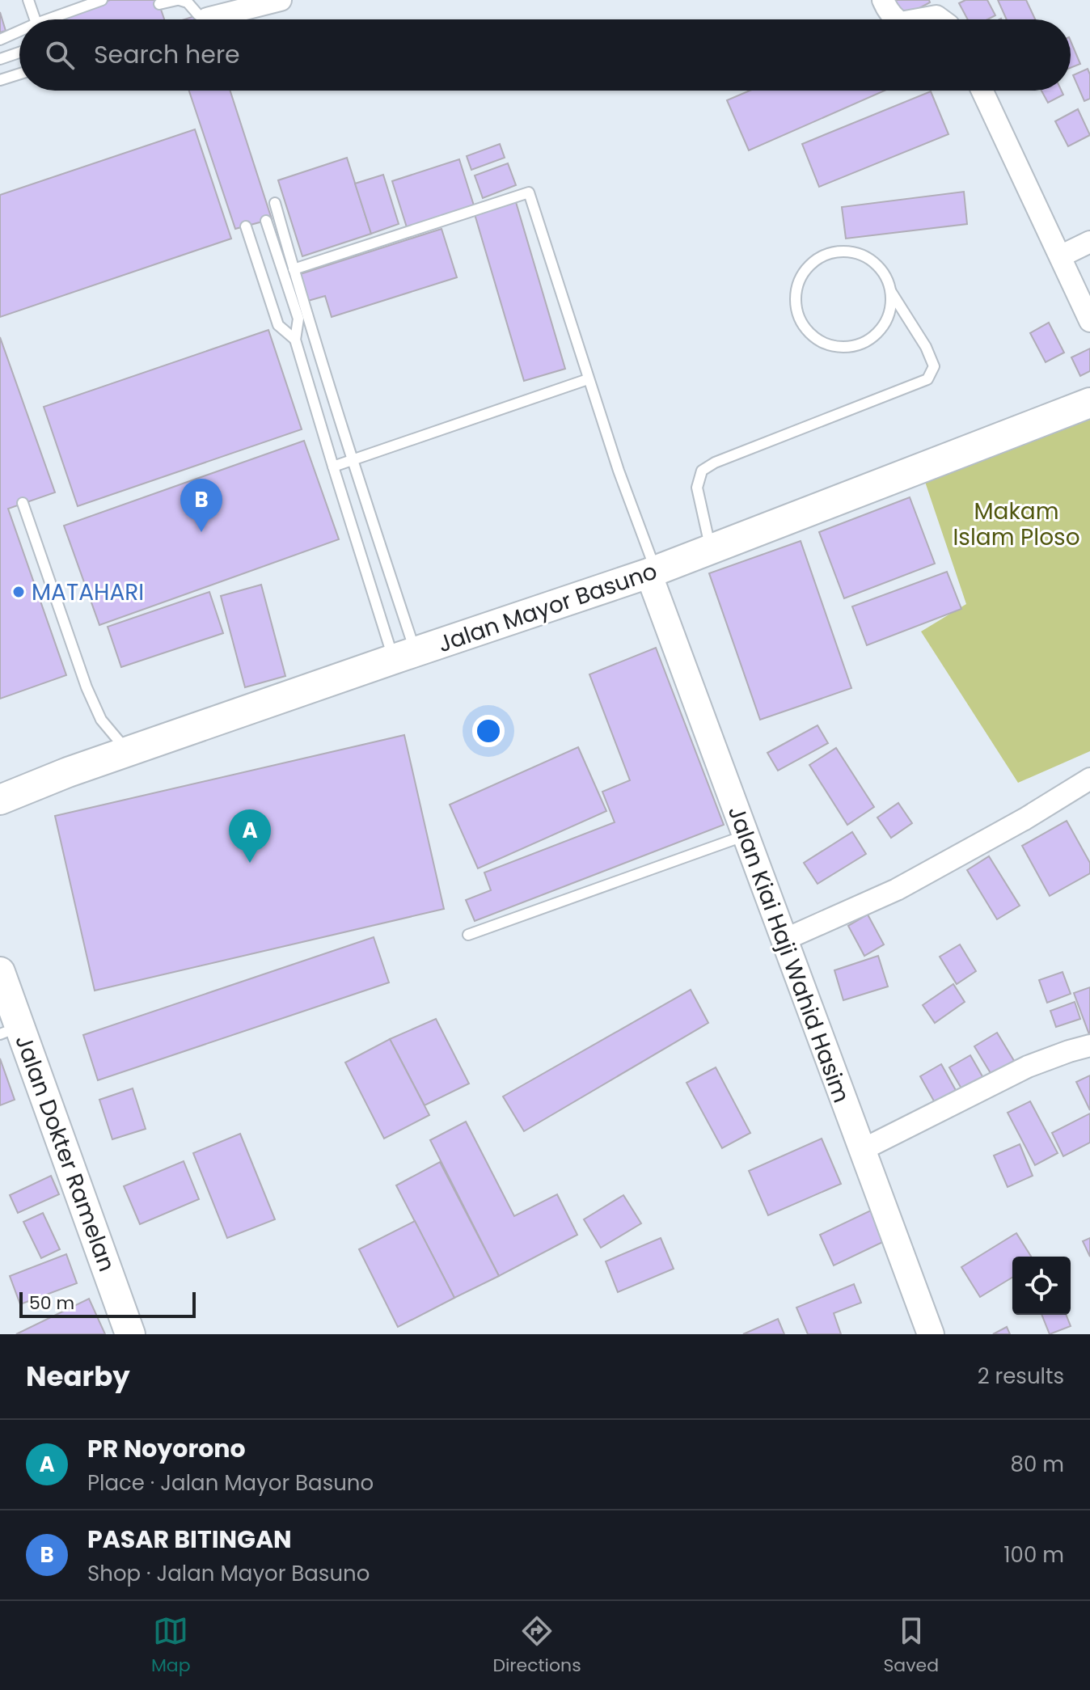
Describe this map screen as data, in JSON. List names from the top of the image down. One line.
{"streets":{"main road":["Jalan Mayor Basuno","Jalan Dokter Ramelan"],"street":["Jalan Kiai Haji Wahid Hasim"]},"crossings":[["Jalan Mayor Basuno","Jalan Kiai Haji Wahid Hasim"]],"parks":["Makam Islam Ploso"],"places":["MATAHARI"],"scale_bar":"50 m","page":{"search":"Search here","pins":["B","A"],"scale":"50 m","heading":["Nearby","2 results"],"list":[{"mark":"A","name":"PR Noyorono","note":"Place · Jalan Mayor Basuno","value":"80 m"},{"mark":"B","name":"PASAR BITINGAN","note":"Shop · Jalan Mayor Basuno","value":"100 m"}],"nav":["Map","Directions","Saved"]}}
